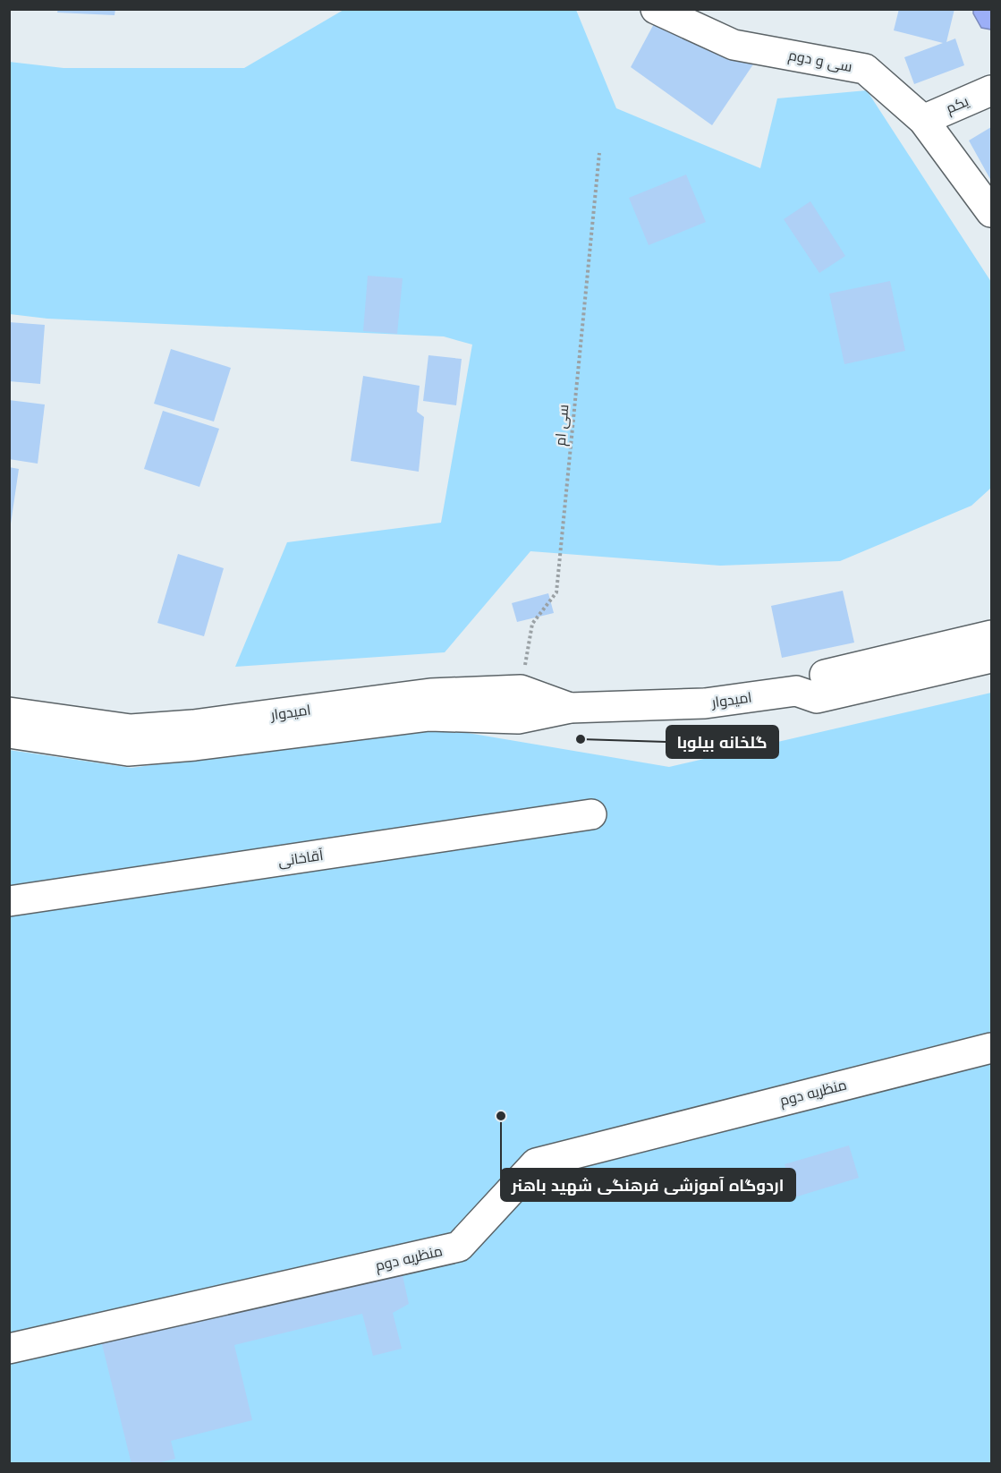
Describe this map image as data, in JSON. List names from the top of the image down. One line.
{"streets":{"street":["سی و دوم","یکم","امیدوار","آقاخانی","منظریه دوم"],"path":["سی ام"]},"crossings":[["سی و دوم","یکم"],["سی ام","امیدوار"]],"places":["گلخانه بیلوبا","اردوگاه آموزشی فرهنگی شهید باهنر"]}
